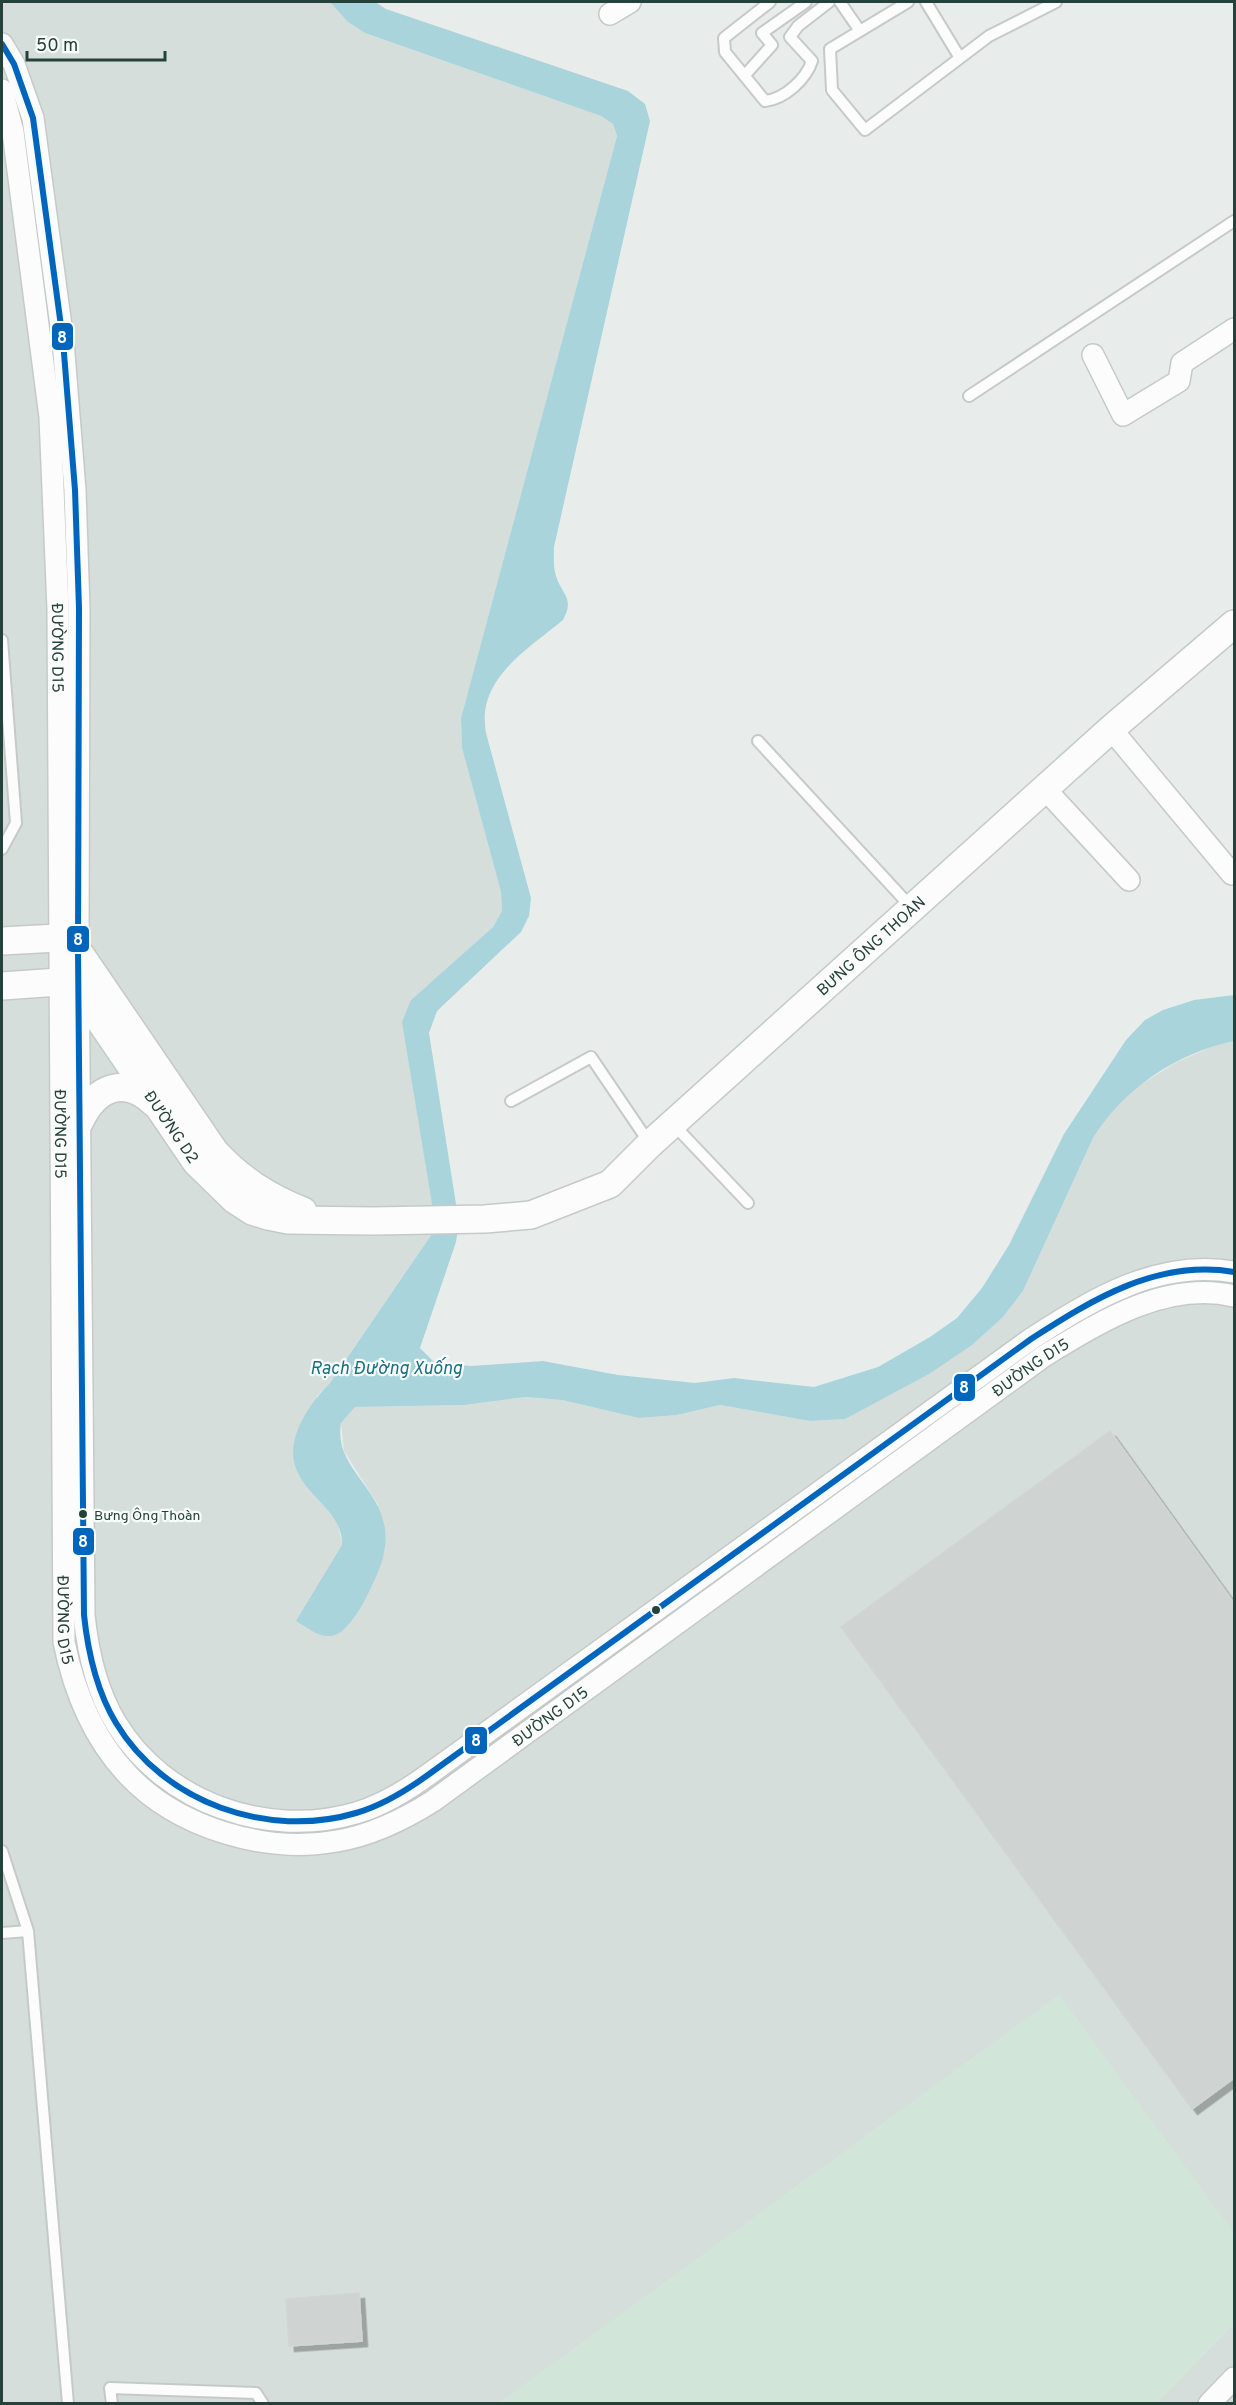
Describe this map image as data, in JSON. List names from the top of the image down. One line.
{"streets":{"street":["ĐƯỜNG D15","BƯNG ÔNG THOÀN","ĐƯỜNG D2"]},"crossings":[["ĐƯỜNG D15","ĐƯỜNG D2"],["BƯNG ÔNG THOÀN","ĐƯỜNG D2"]],"water":["Rạch Đường Xuống"],"places":["Bưng Ông Thoàn"],"lines":["transit line 8"],"scale_bar":"50 m"}
